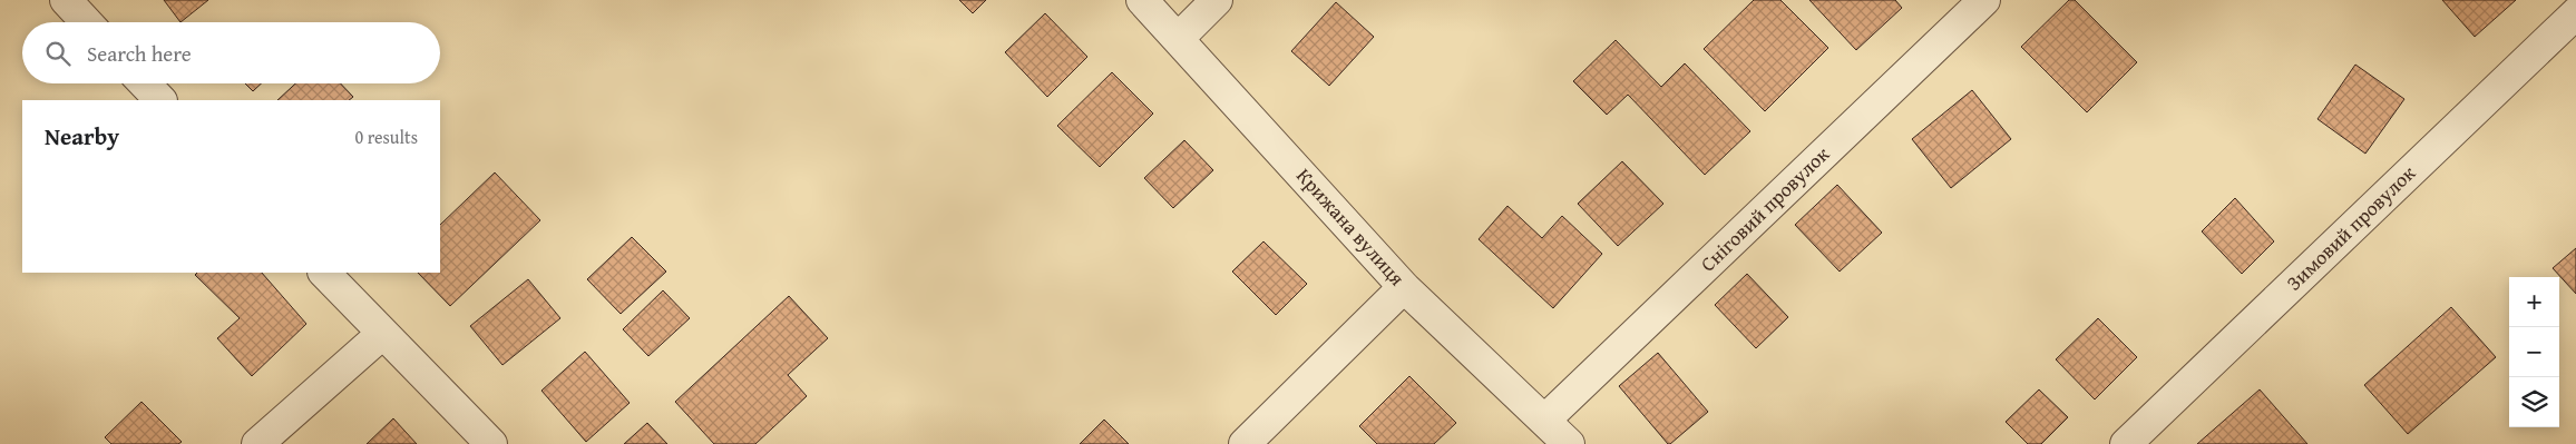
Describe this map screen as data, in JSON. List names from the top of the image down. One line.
{"streets":{"street":["Сніговий провулок","Крижана вулиця","Зимовий провулок"]},"crossings":[["Сніговий провулок","Крижана вулиця"]],"page":{"search":"Search here","heading":["Nearby","0 results"],"map_buttons":["+","−"]}}
